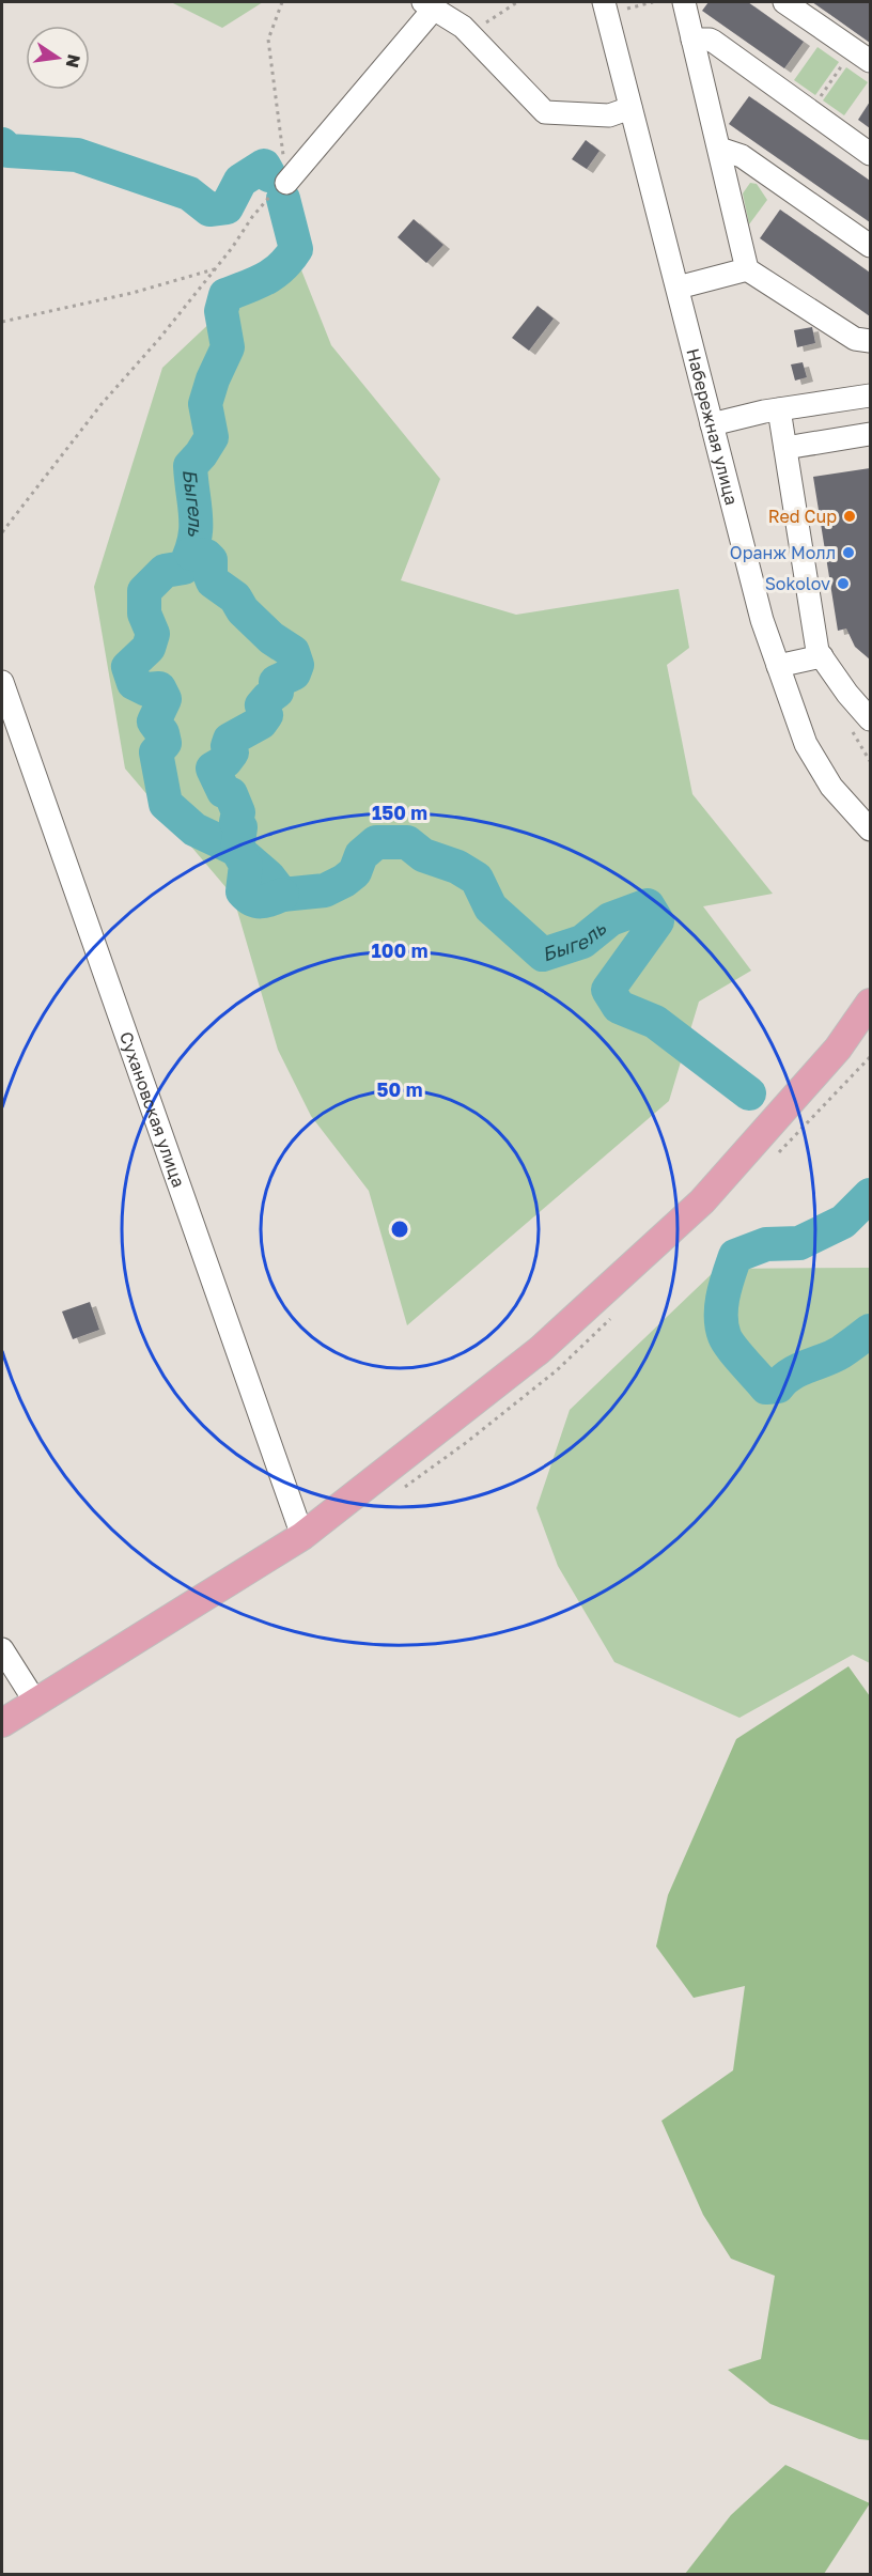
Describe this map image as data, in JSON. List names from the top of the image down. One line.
{"streets":{"street":["Набережная улица","Сухановская улица"]},"water":["Быгель"],"places":["Red Cup","Оранж Молл","Sokolov"],"north":"right","rings":["150 m","100 m","50 m"]}
